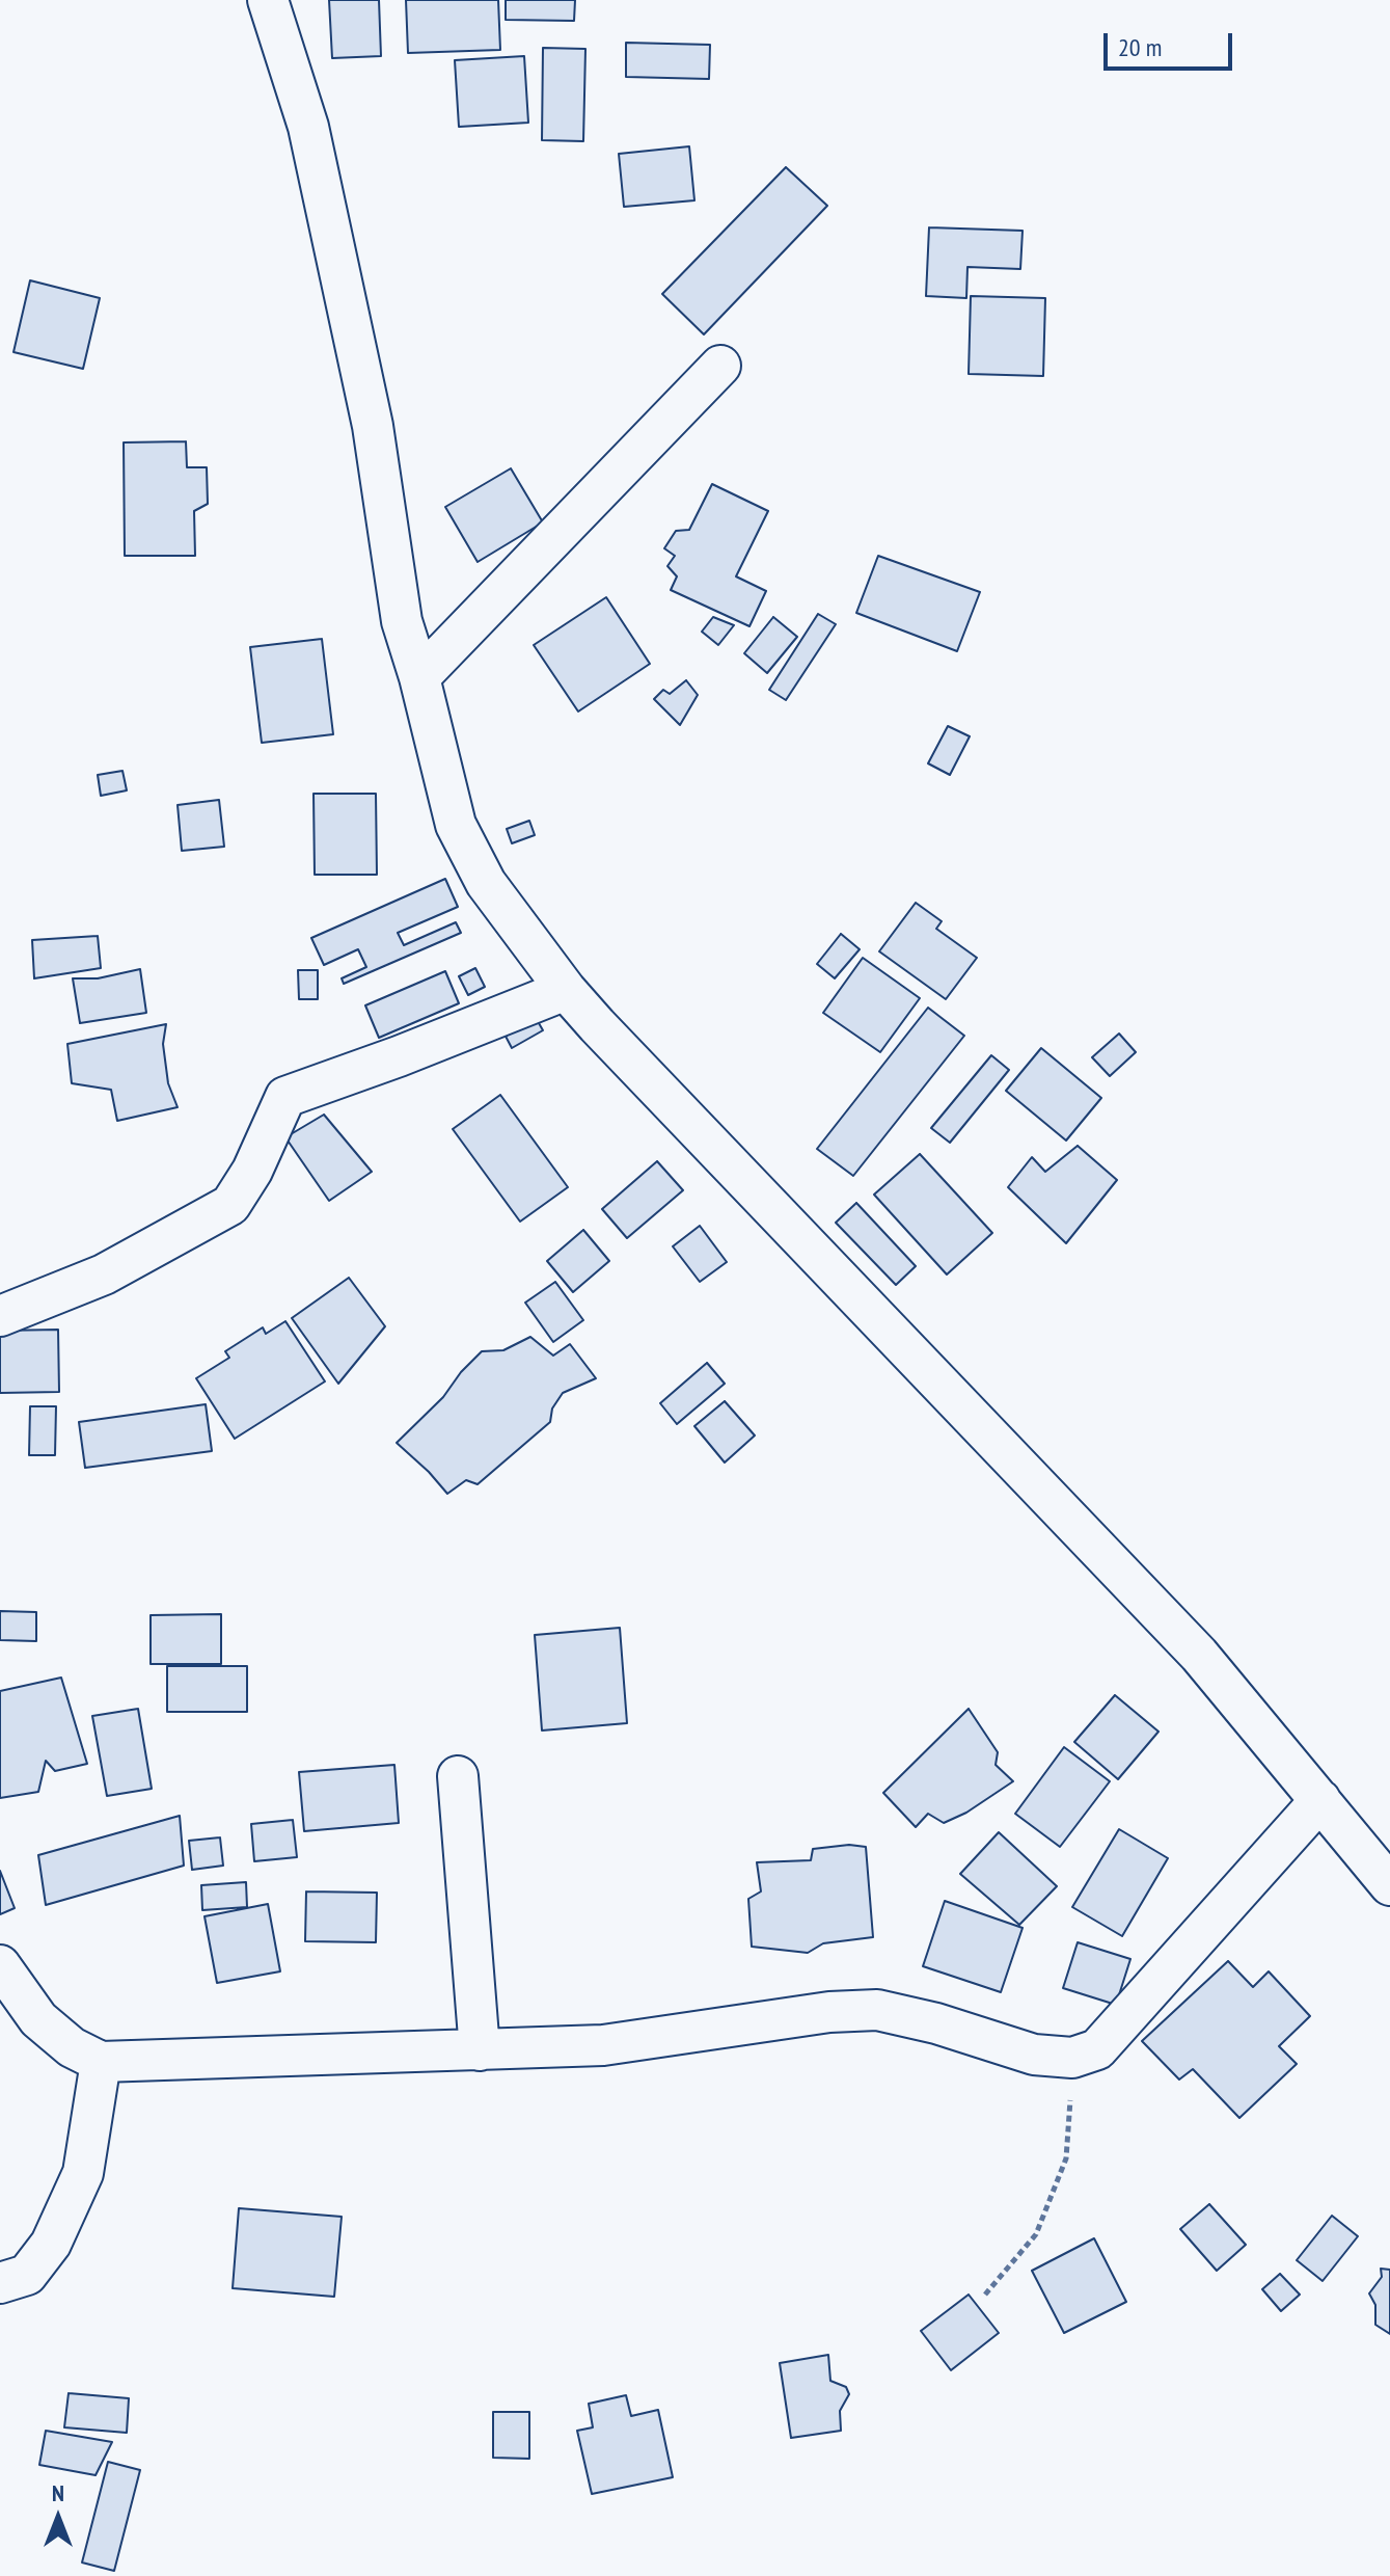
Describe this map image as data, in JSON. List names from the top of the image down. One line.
{"scale_bar":"20 m","north":"top"}
